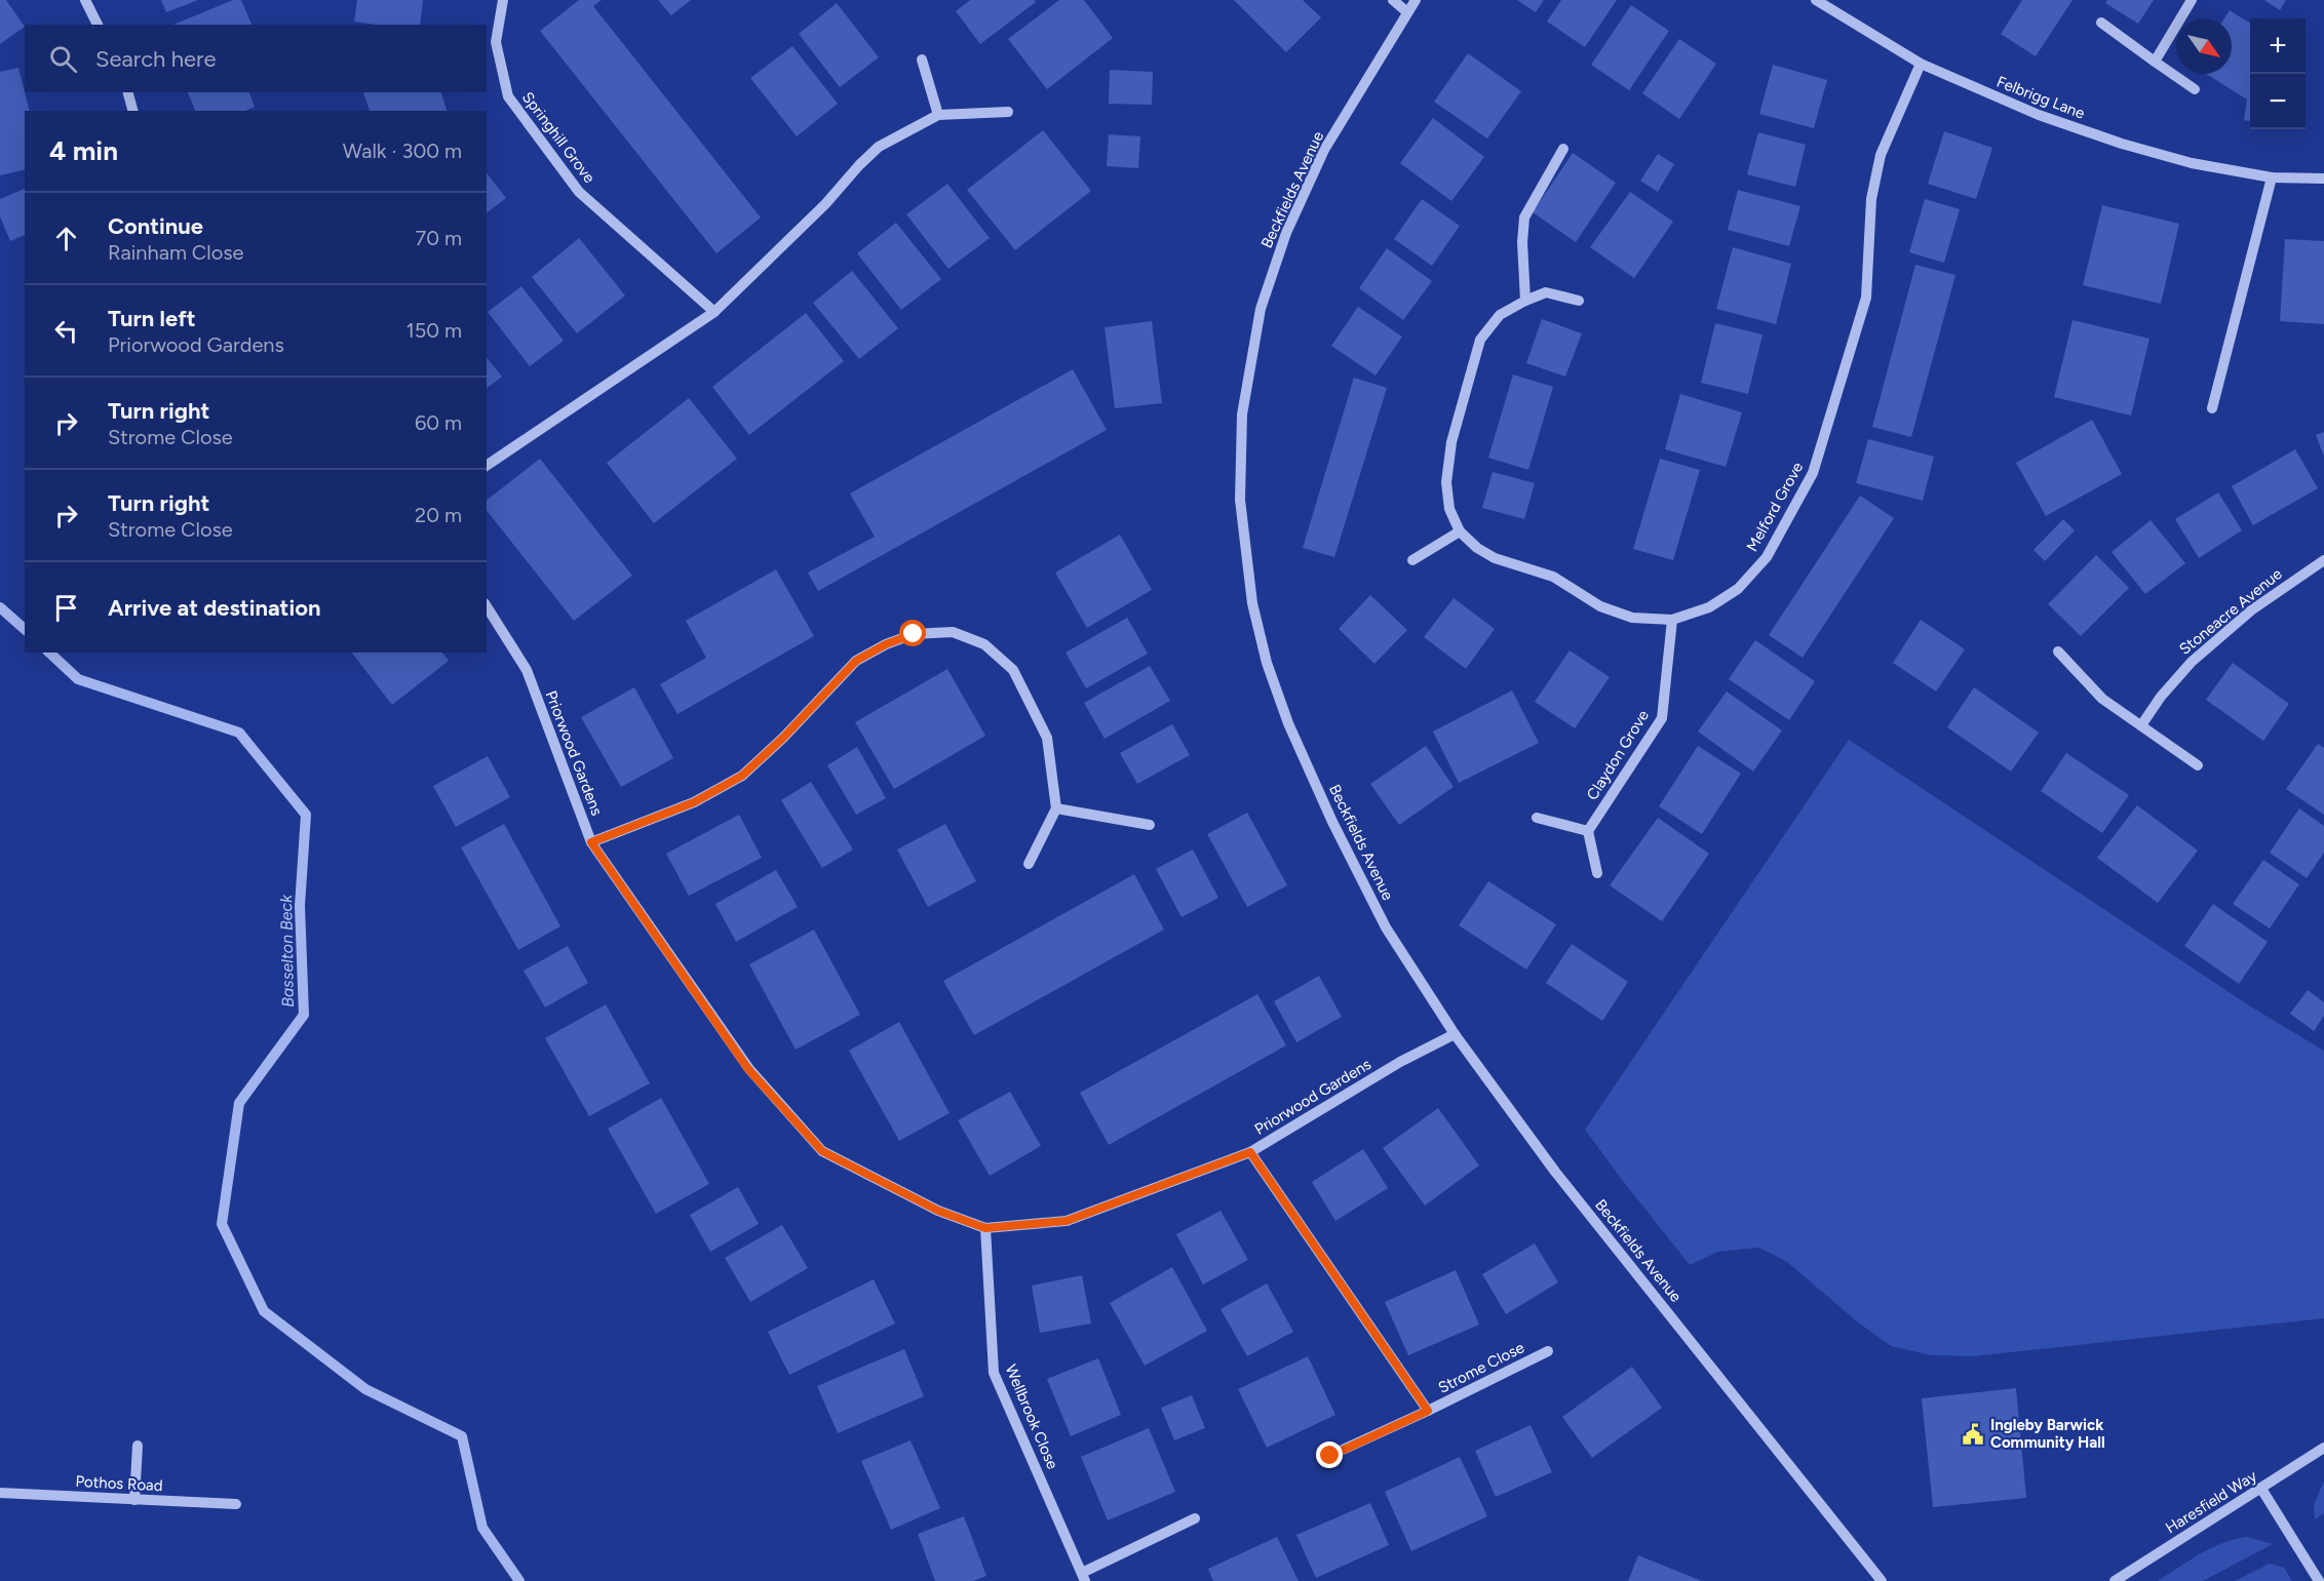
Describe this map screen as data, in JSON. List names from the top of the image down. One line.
{"streets":{"street":["Felbrigg Lane","Springhill Grove","Beckfields Avenue","Melford Grove","Stoneacre Avenue","Priorwood Gardens","Claydon Grove","Strome Close","Wellbrook Close","Pothos Road","Haresfield Way"]},"crossings":[["Felbrigg Lane","Melford Grove"],["Beckfields Avenue","Priorwood Gardens"],["Melford Grove","Claydon Grove"],["Priorwood Gardens","Strome Close"],["Priorwood Gardens","Wellbrook Close"]],"water":["Basselton Beck"],"places":{"public building":["Ingleby Barwick Community Hall"]},"north":"bottom right","page":{"map_buttons":["+","−"],"search":"Search here","heading":["4 min","Walk · 300 m"],"list":[["Continue","Rainham Close","70 m"],["Turn left","Priorwood Gardens","150 m"],["Turn right","Strome Close","60 m"],["Turn right","Strome Close","20 m"],"Arrive at destination"]}}
